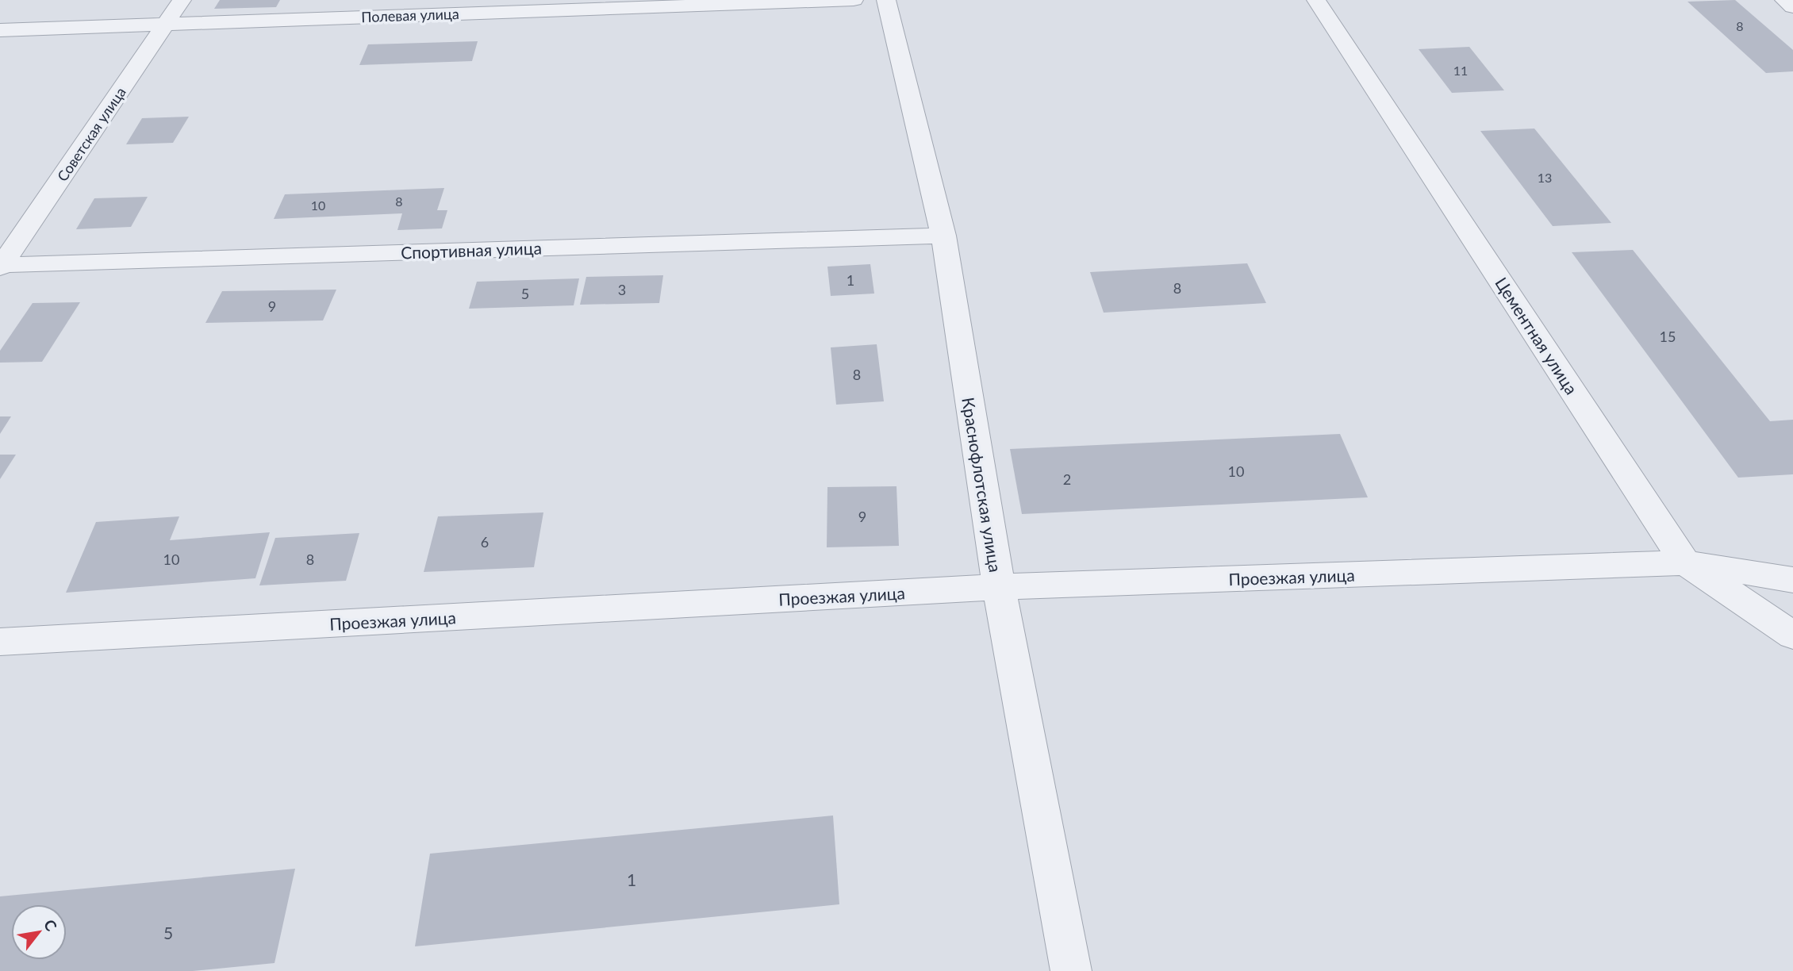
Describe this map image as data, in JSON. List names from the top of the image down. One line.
{"streets":{"street":["Полевая улица","Советская улица","Спортивная улица","Цементная улица","Краснофлотская улица","Проезжая улица"]},"crossings":[["Полевая улица","Советская улица"],["Советская улица","Спортивная улица"],["Спортивная улица","Краснофлотская улица"],["Цементная улица","Проезжая улица"],["Краснофлотская улица","Проезжая улица"]],"house_numbers":["8","11","13","8","10","1","8","3","5","9","15","8","10","2","9","6","10","8","1","5"],"north":"top right"}
